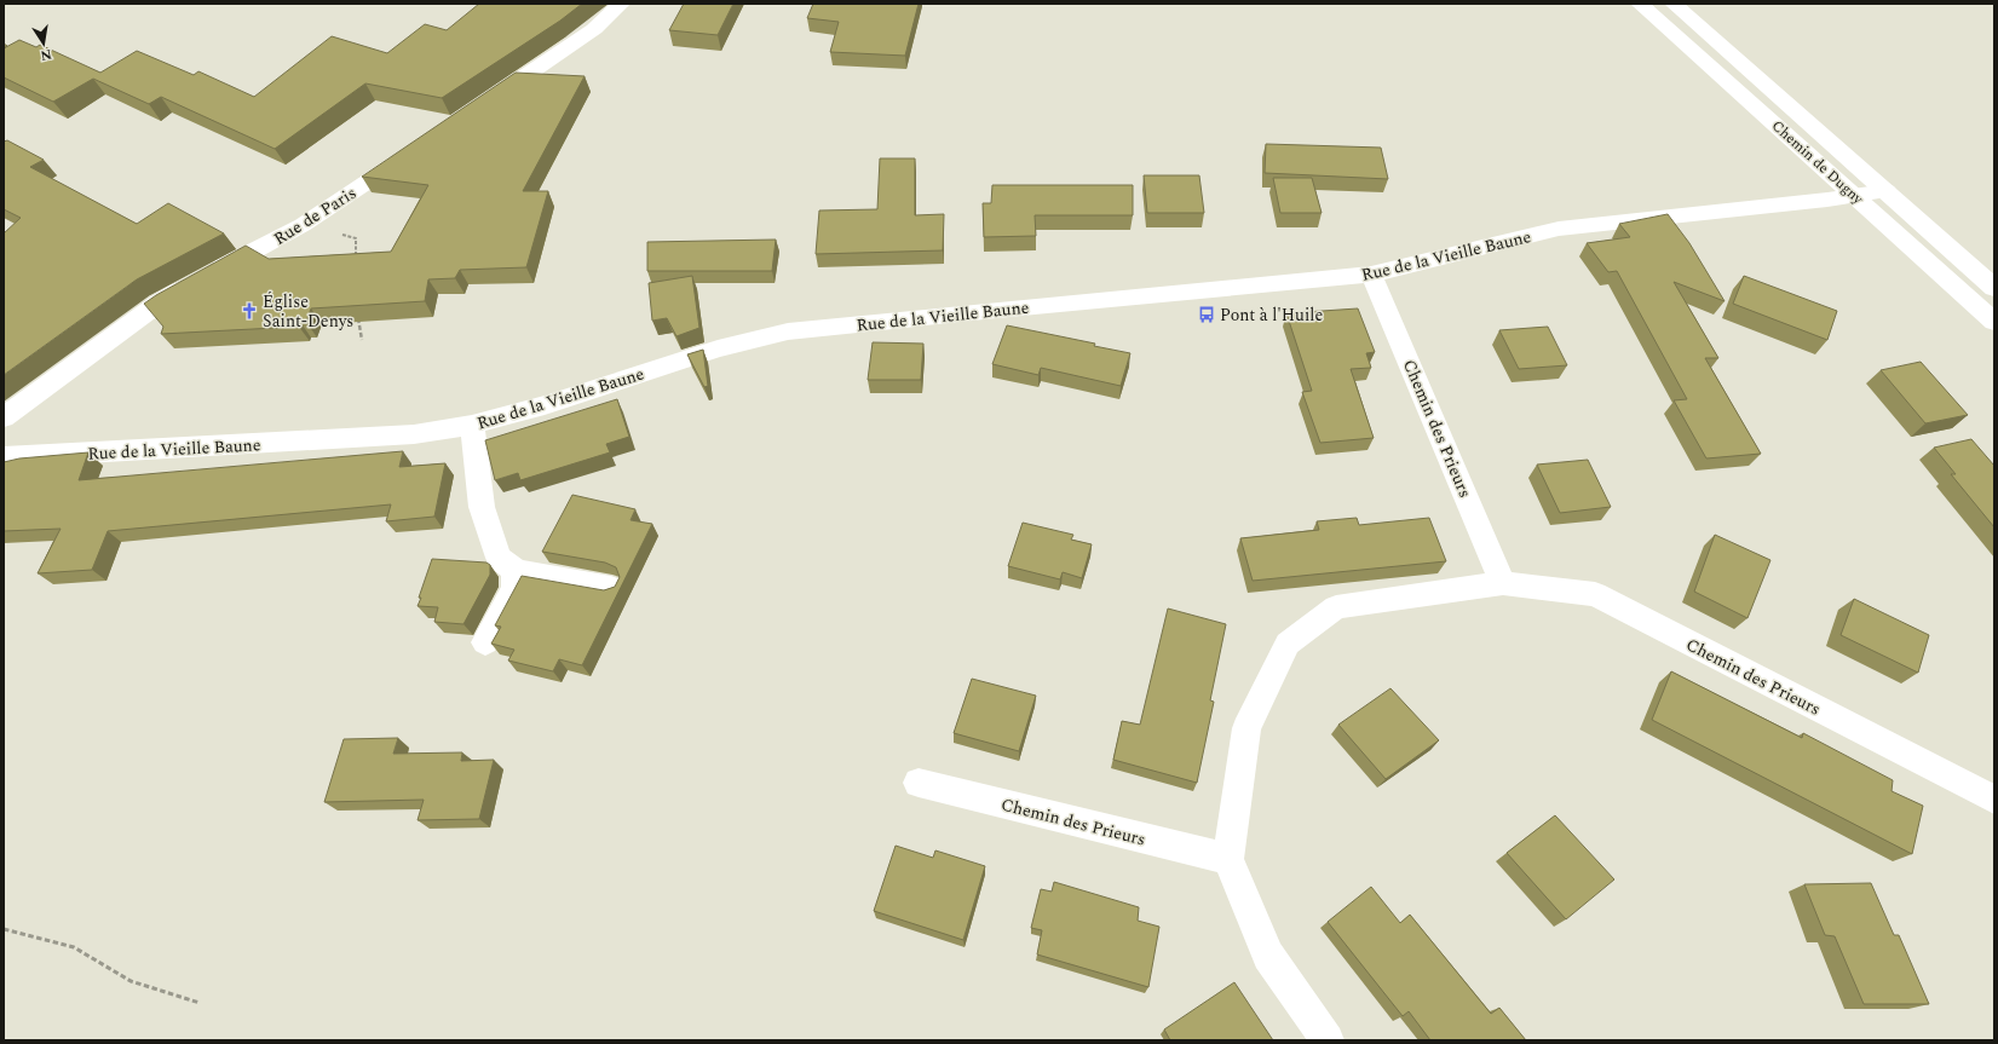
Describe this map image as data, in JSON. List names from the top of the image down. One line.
{"streets":{"street":["Chemin de Dugny","Rue de Paris","Rue de la Vieille Baune","Chemin des Prieurs"]},"crossings":[["Chemin de Dugny","Rue de la Vieille Baune"],["Rue de la Vieille Baune","Chemin des Prieurs"]],"places":{"church":["Église Saint-Denys"],"bus stop":["Pont à l'Huile"]},"north":"bottom"}
